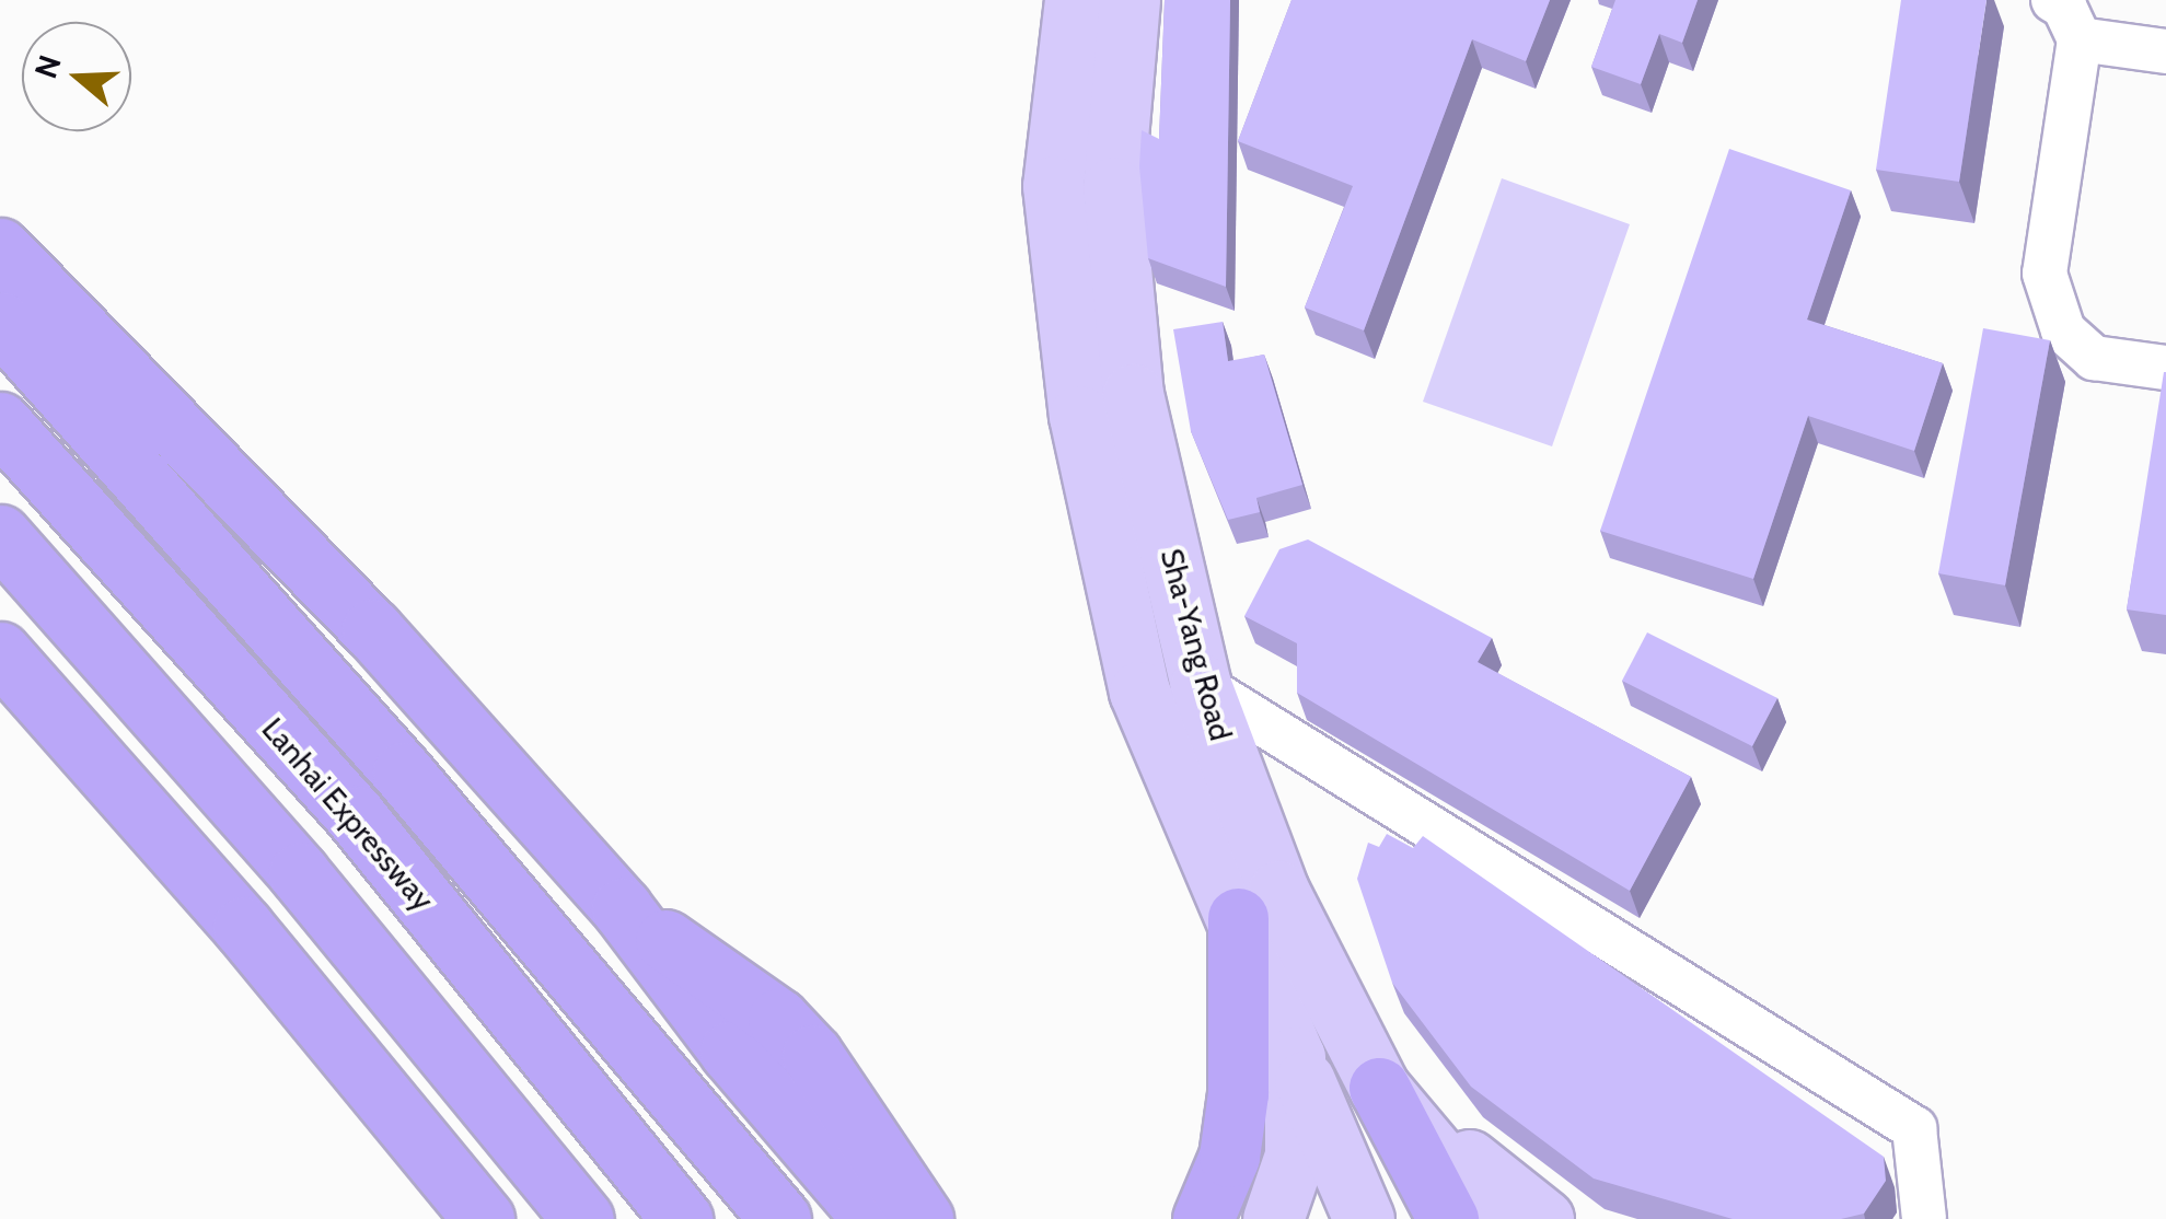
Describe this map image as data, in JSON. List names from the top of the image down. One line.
{"streets":{"highway":["Lanhai Expressway"],"main road":["Sha-Yang Road"]},"north":"left"}
